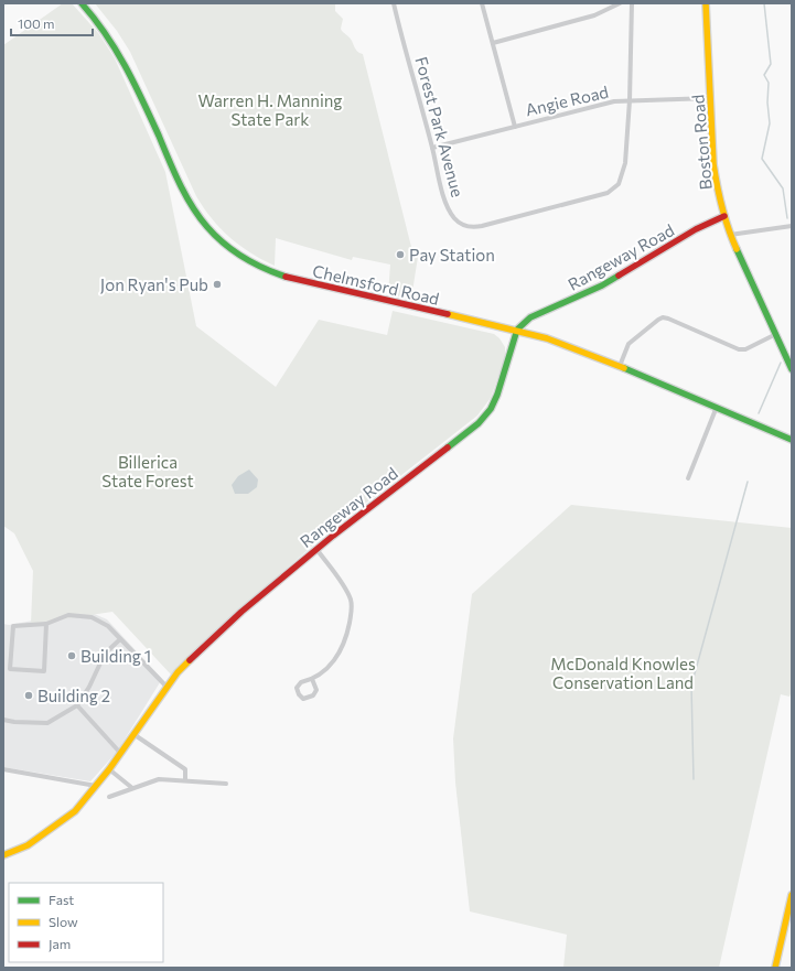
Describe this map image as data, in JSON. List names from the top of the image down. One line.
{"streets":{"main road":["Boston Road","Rangeway Road","Chelmsford Road"],"street":["Angie Road","Forest Park Avenue"]},"crossings":[["Angie Road","Forest Park Avenue"],["Angie Road","Boston Road"],["Boston Road","Rangeway Road"],["Rangeway Road","Chelmsford Road"]],"parks":["Warren H. Manning State Park","Billerica State Forest","McDonald Knowles Conservation Land"],"places":["Pay Station","Jon Ryan's Pub","Building 1","Building 2"],"legend":["Fast","Slow","Jam"],"scale_bar":"100 m"}
